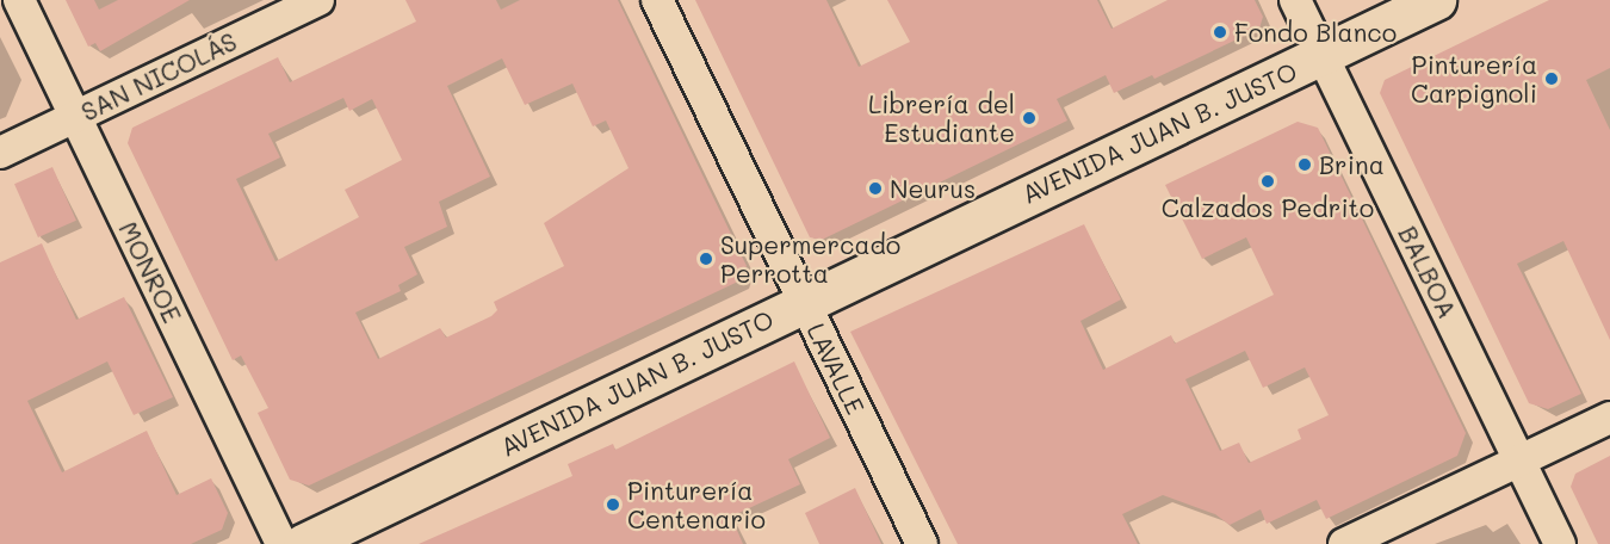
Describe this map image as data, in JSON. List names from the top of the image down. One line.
{"streets":{"main road":["AVENIDA JUAN B. JUSTO"],"street":["SAN NICOLÁS","MONROE","BALBOA","LAVALLE"]},"crossings":[["SAN NICOLÁS","MONROE"],["AVENIDA JUAN B. JUSTO","BALBOA"],["AVENIDA JUAN B. JUSTO","LAVALLE"]],"places":["Fondo Blanco","Pinturería Carpignoli","Librería del Estudiante","Brina","Calzados Pedrito","Neurus","Supermercado Perrotta","Pinturería Centenario"]}
